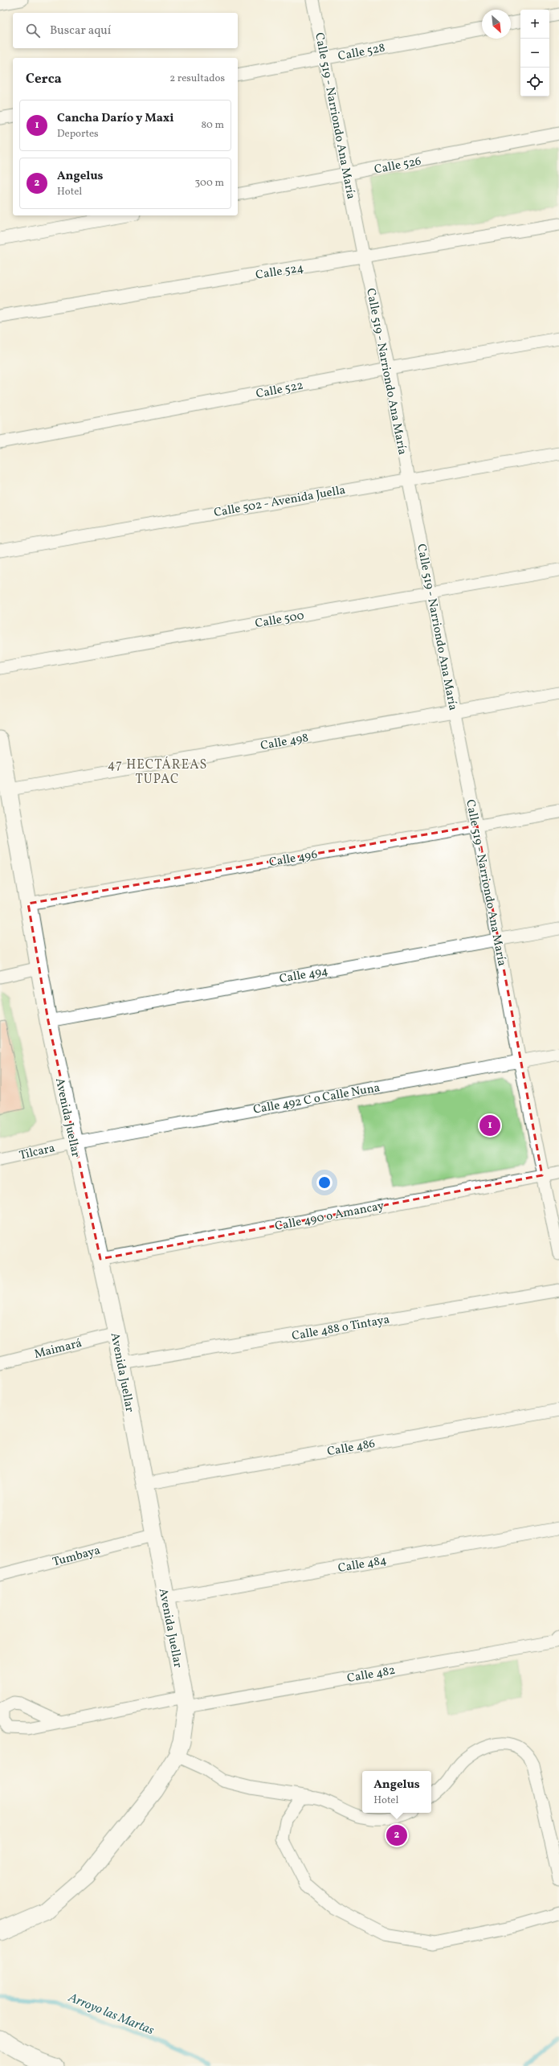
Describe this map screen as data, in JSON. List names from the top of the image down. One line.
{"streets":{"street":["Calle 528","Calle 519 - Narriondo Ana María","Calle 526","Calle 524","Calle 522","Calle 502 - Avenida Juella","Calle 500","Calle 498","Calle 496","Calle 494","Calle 492 C o Calle Nuna","Avenida Juellar","Tilcara","Calle 490 o Amancay","Calle 488 o Tintaya","Maimará","Calle 486","Tumbaya","Calle 484","Calle 482"]},"crossings":[["Calle 528","Calle 519 - Narriondo Ana María"],["Calle 519 - Narriondo Ana María","Calle 526"],["Calle 519 - Narriondo Ana María","Calle 524"],["Calle 519 - Narriondo Ana María","Calle 522"],["Calle 519 - Narriondo Ana María","Calle 502 - Avenida Juella"],["Calle 519 - Narriondo Ana María","Calle 500"],["Calle 519 - Narriondo Ana María","Calle 498"],["Calle 519 - Narriondo Ana María","Calle 496"],["Calle 519 - Narriondo Ana María","Calle 494"],["Calle 519 - Narriondo Ana María","Calle 492 C o Calle Nuna"],["Calle 519 - Narriondo Ana María","Calle 490 o Amancay"],["Calle 498","Avenida Juellar"],["Calle 496","Avenida Juellar"],["Calle 494","Avenida Juellar"],["Calle 492 C o Calle Nuna","Avenida Juellar"],["Calle 492 C o Calle Nuna","Tilcara"],["Avenida Juellar","Tilcara"],["Avenida Juellar","Calle 490 o Amancay"],["Avenida Juellar","Calle 488 o Tintaya"],["Avenida Juellar","Maimará"],["Avenida Juellar","Calle 486"],["Avenida Juellar","Tumbaya"],["Avenida Juellar","Calle 484"],["Avenida Juellar","Calle 482"]],"districts":["47 HECTÁREAS TUPAC"],"water":["Arroyo las Martas"],"north":"bottom right","page":{"map_buttons":["+","−"],"search":"Buscar aquí","heading":["Cerca","2 resultados"],"list":[{"mark":"1","name":"Cancha Darío y Maxi","note":"Deportes","value":"80 m"},{"mark":"2","name":"Angelus","note":"Hotel","value":"300 m"}],"pins":["1","2"],"popup":["Angelus","Hotel"]}}
